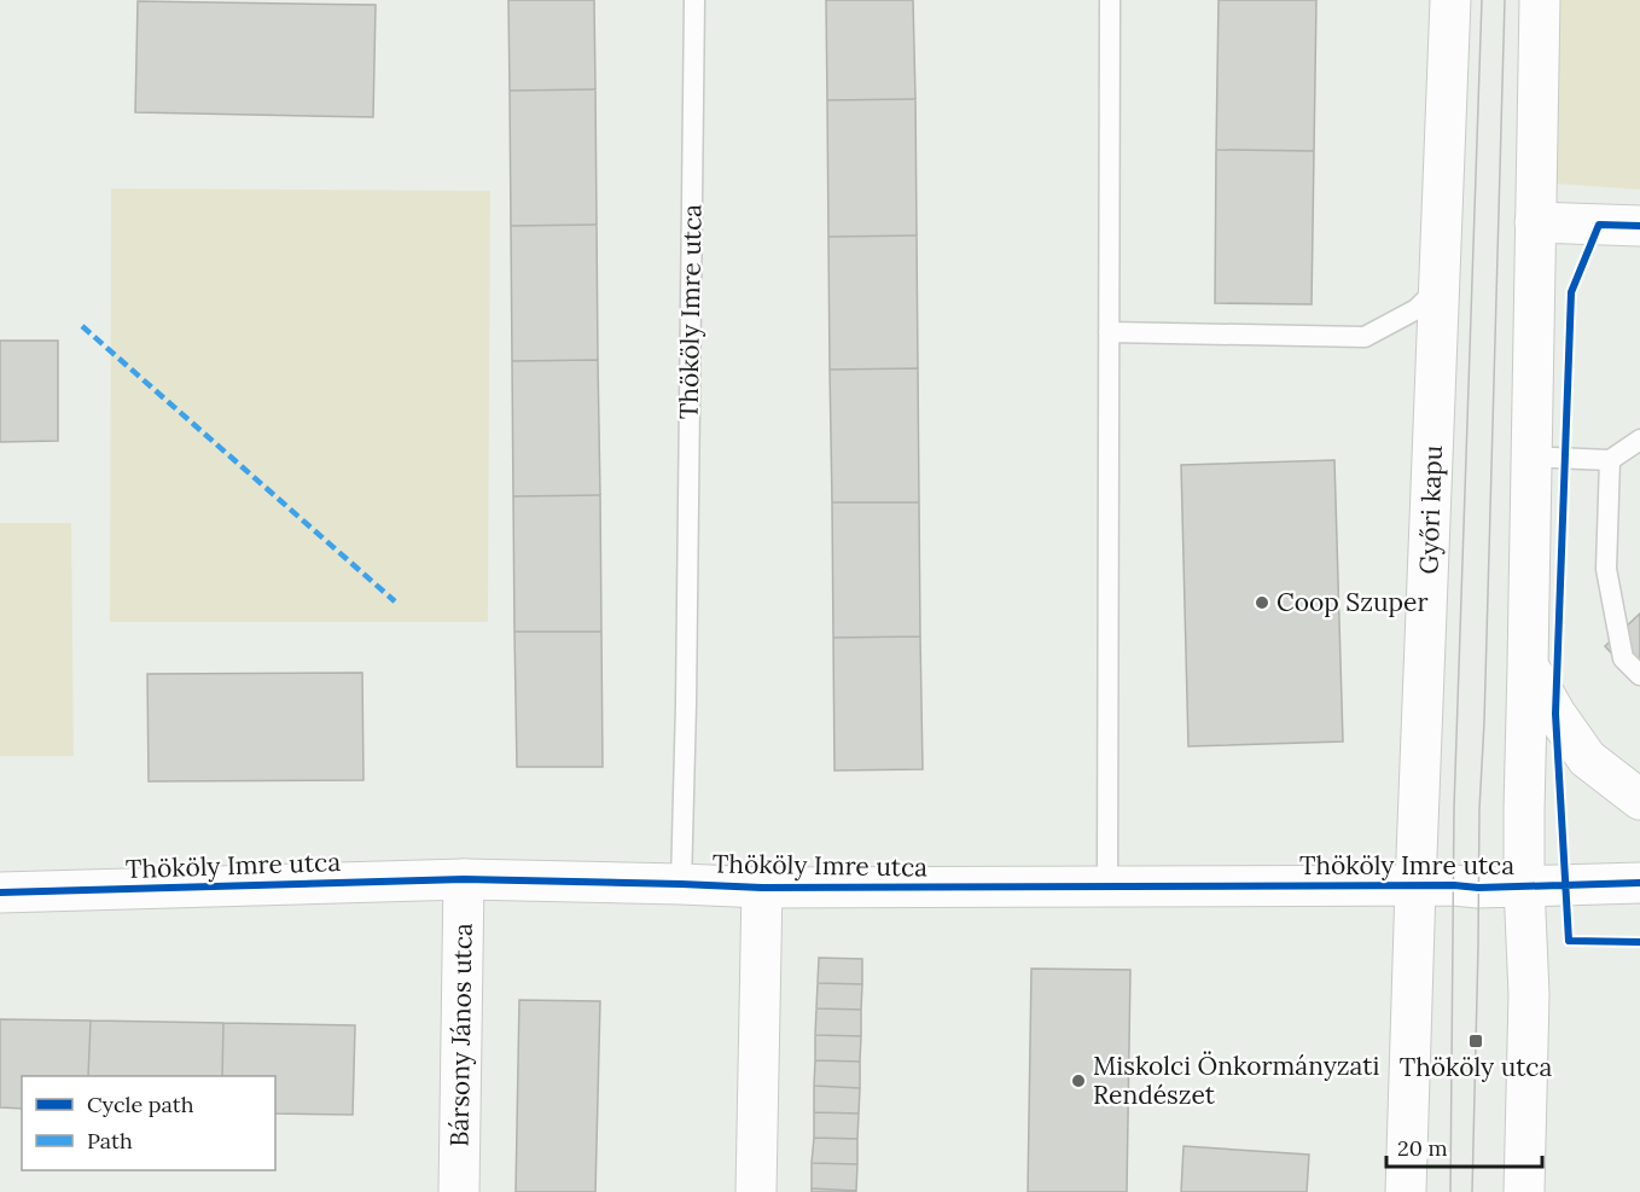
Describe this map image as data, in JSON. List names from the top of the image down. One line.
{"streets":{"street":["Thököly Imre utca","Győri kapu","Bársony János utca"]},"crossings":[["Thököly Imre utca","Győri kapu"],["Thököly Imre utca","Bársony János utca"]],"places":{"other":["Coop Szuper","Miskolci Önkormányzati Rendészet"],"transit":["Thököly utca"]},"legend":["Cycle path","Path"],"scale_bar":"20 m"}
